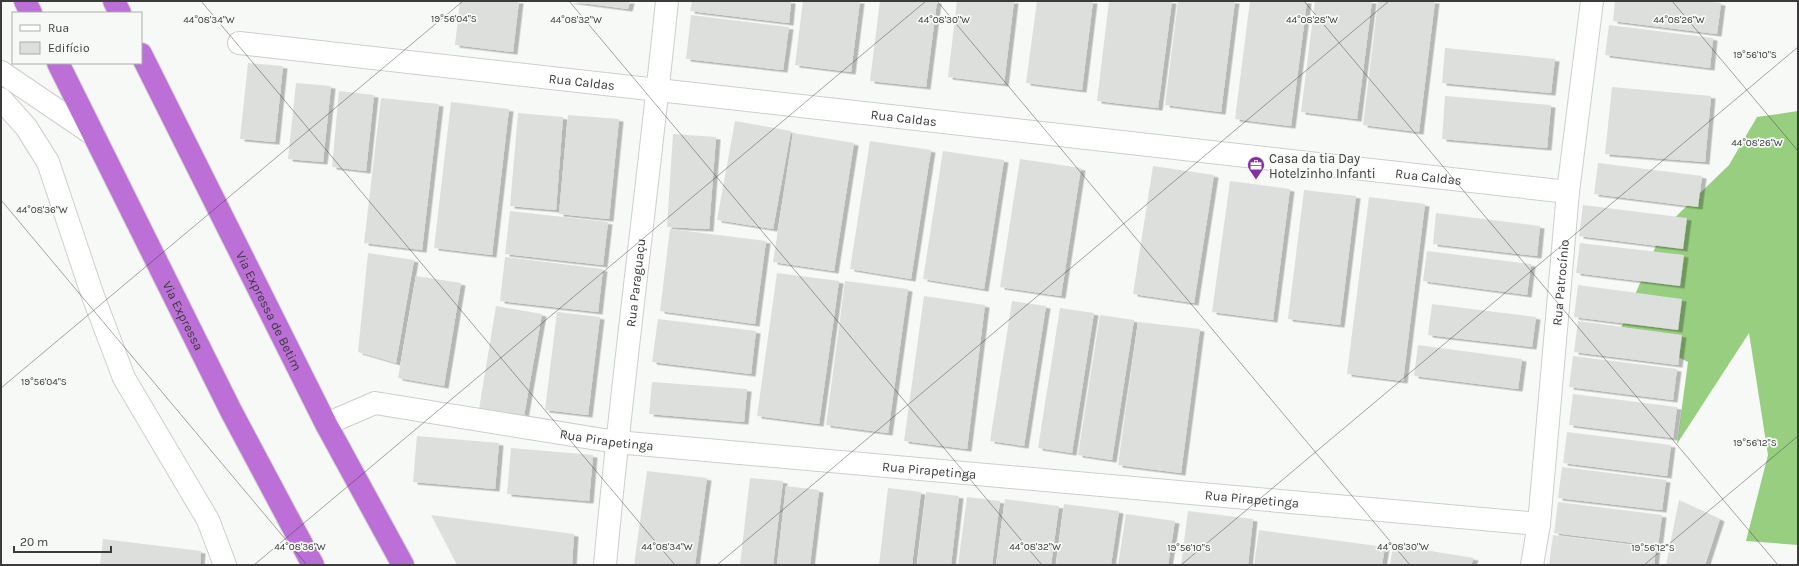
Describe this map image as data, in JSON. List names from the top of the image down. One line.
{"streets":{"highway":["Via Expressa de Betim","Via Expressa"],"street":["Rua Caldas","Rua Paraguaçu","Rua Patrocínio","Rua Pirapetinga"]},"crossings":[["Rua Caldas","Rua Paraguaçu"],["Rua Caldas","Rua Patrocínio"],["Rua Paraguaçu","Rua Pirapetinga"],["Rua Patrocínio","Rua Pirapetinga"],["Via Expressa de Betim","Rua Pirapetinga"]],"places":{"office":["Casa da tia Day Hotelzinho Infanti"]},"legend":["Rua","Edifício"],"scale_bar":"20 m","coordinates":["19°56'04\"S","44°08'34\"W","44°08'28\"W","44°08'26\"W","44°08'32\"W","44°08'30\"W","19°56'10\"S","44°08'36\"W","19°56'12\"S"]}
